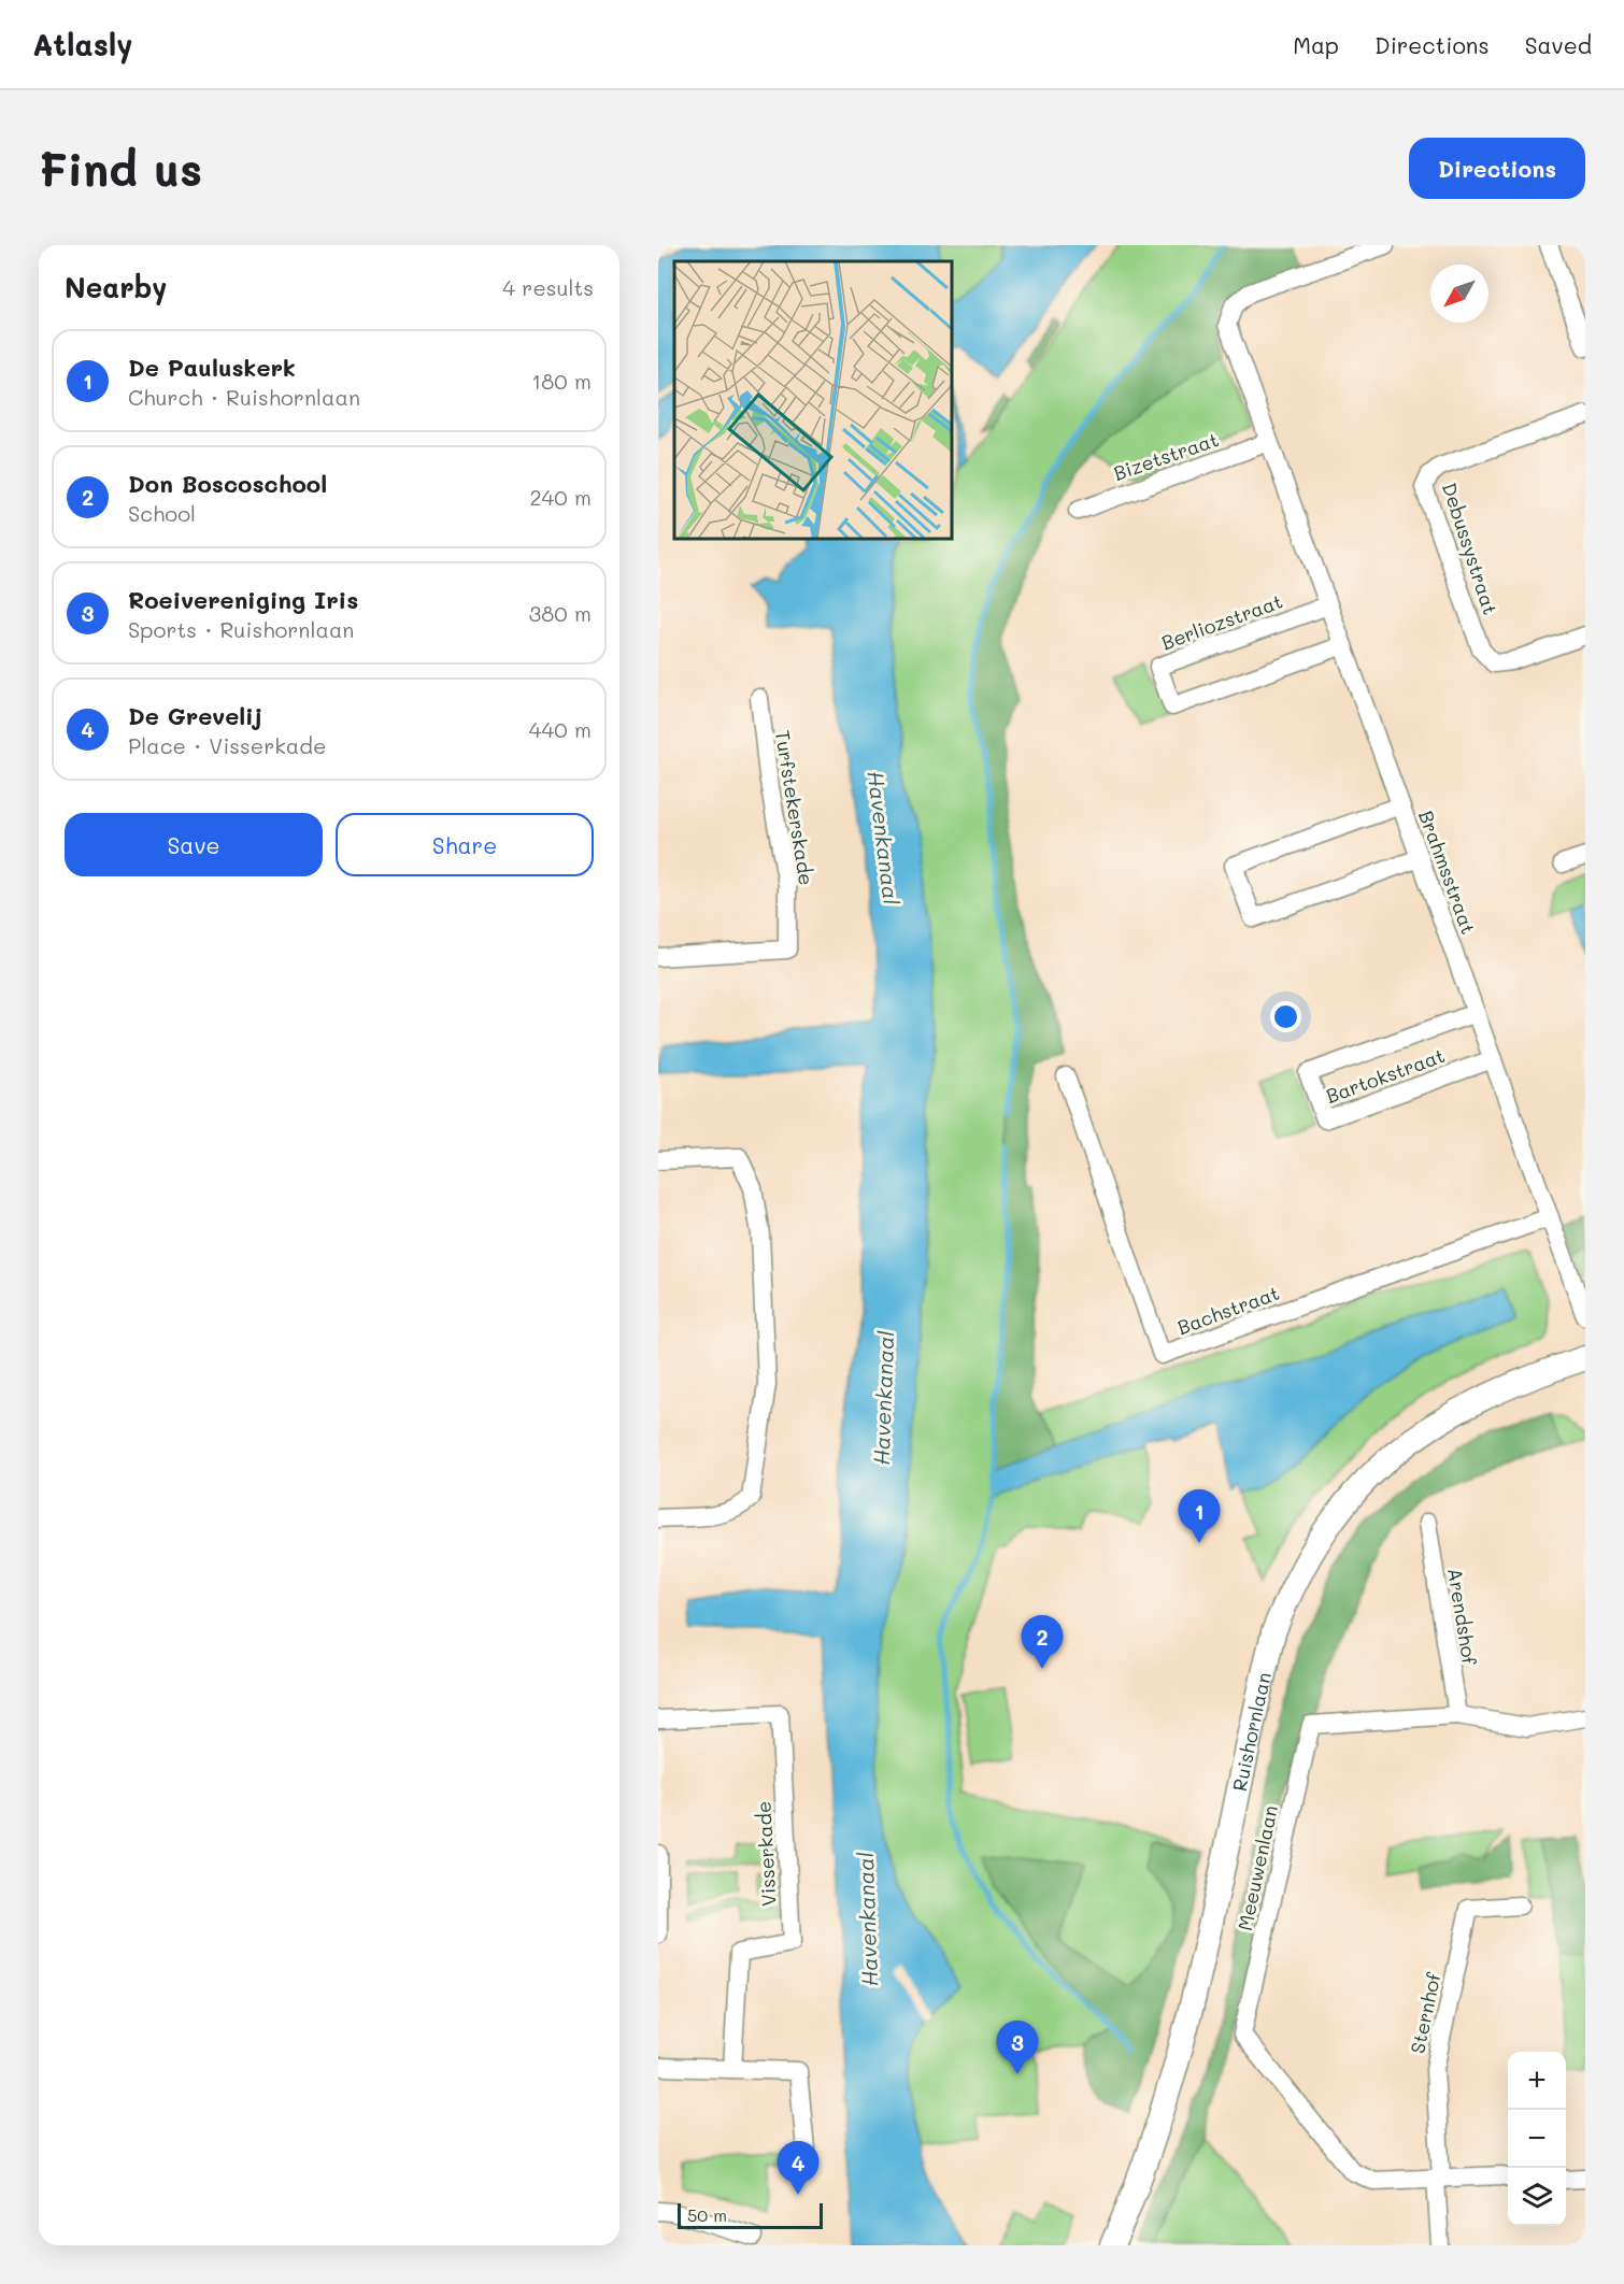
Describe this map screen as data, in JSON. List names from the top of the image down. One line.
{"streets":{"main road":["Ruishornlaan"],"street":["Bizetstraat","Debussystraat","Berliozstraat","Turfstekerskade","Brahmsstraat","Bartokstraat","Bachstraat","Arendshof","Visserkade","Meeuwenlaan","Sternhof"]},"crossings":[["Bizetstraat","Brahmsstraat"],["Berliozstraat","Brahmsstraat"],["Brahmsstraat","Bartokstraat"],["Brahmsstraat","Bachstraat"],["Arendshof","Meeuwenlaan"],["Meeuwenlaan","Sternhof"]],"water":["Havenkanaal"],"scale_bar":"50 m","north":"bottom left","page":{"header":"Atlasly","nav":["Map","Directions","Saved"],"buttons":["Directions",["Save","Share"]],"title":"Find us","heading":["Nearby","4 results"],"list":[{"mark":"1","name":"De Pauluskerk","note":"Church · Ruishornlaan","value":"180 m"},{"mark":"2","name":"Don Boscoschool","note":"School","value":"240 m"},{"mark":"3","name":"Roeivereniging Iris","note":"Sports · Ruishornlaan","value":"380 m"},{"mark":"4","name":"De Grevelij","note":"Place · Visserkade","value":"440 m"}],"pins":["1","2","3","4"],"map_buttons":["+","−"],"scale":"50 m"}}
